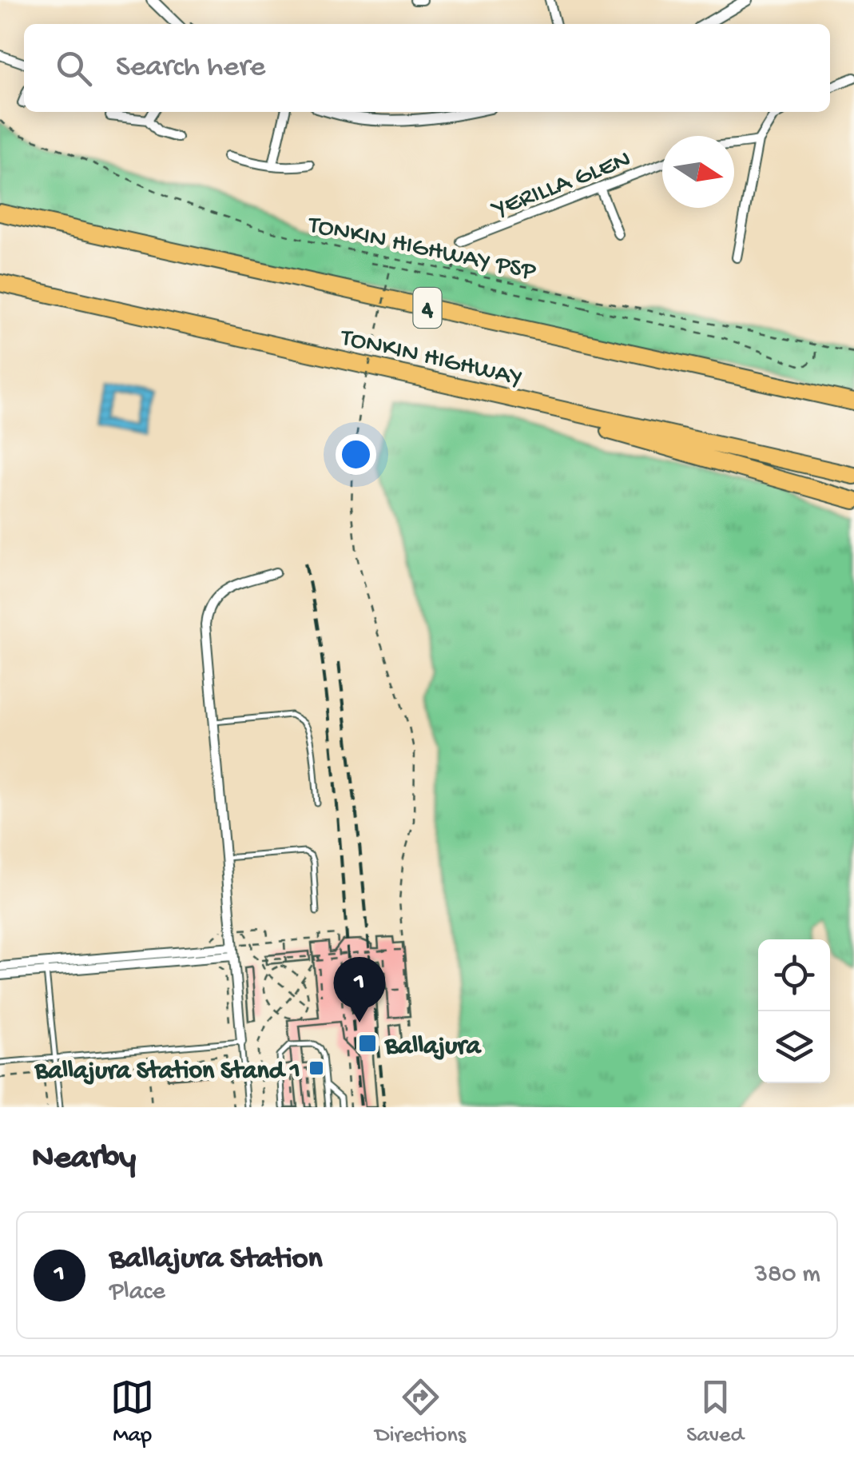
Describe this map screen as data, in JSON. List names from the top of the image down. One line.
{"streets":{"highway":["4","TONKIN HIGHWAY"],"street":["YERILLA GLEN"],"path":["TONKIN HIGHWAY PSP"]},"places":{"transit":["Ballajura","Ballajura Station Stand 1"]},"north":"right","page":{"search":"Search here","pins":"1","heading":"Nearby","list":[{"mark":"1","name":"Ballajura Station","note":"Place","value":"380 m"}],"nav":["Map","Directions","Saved"]}}
